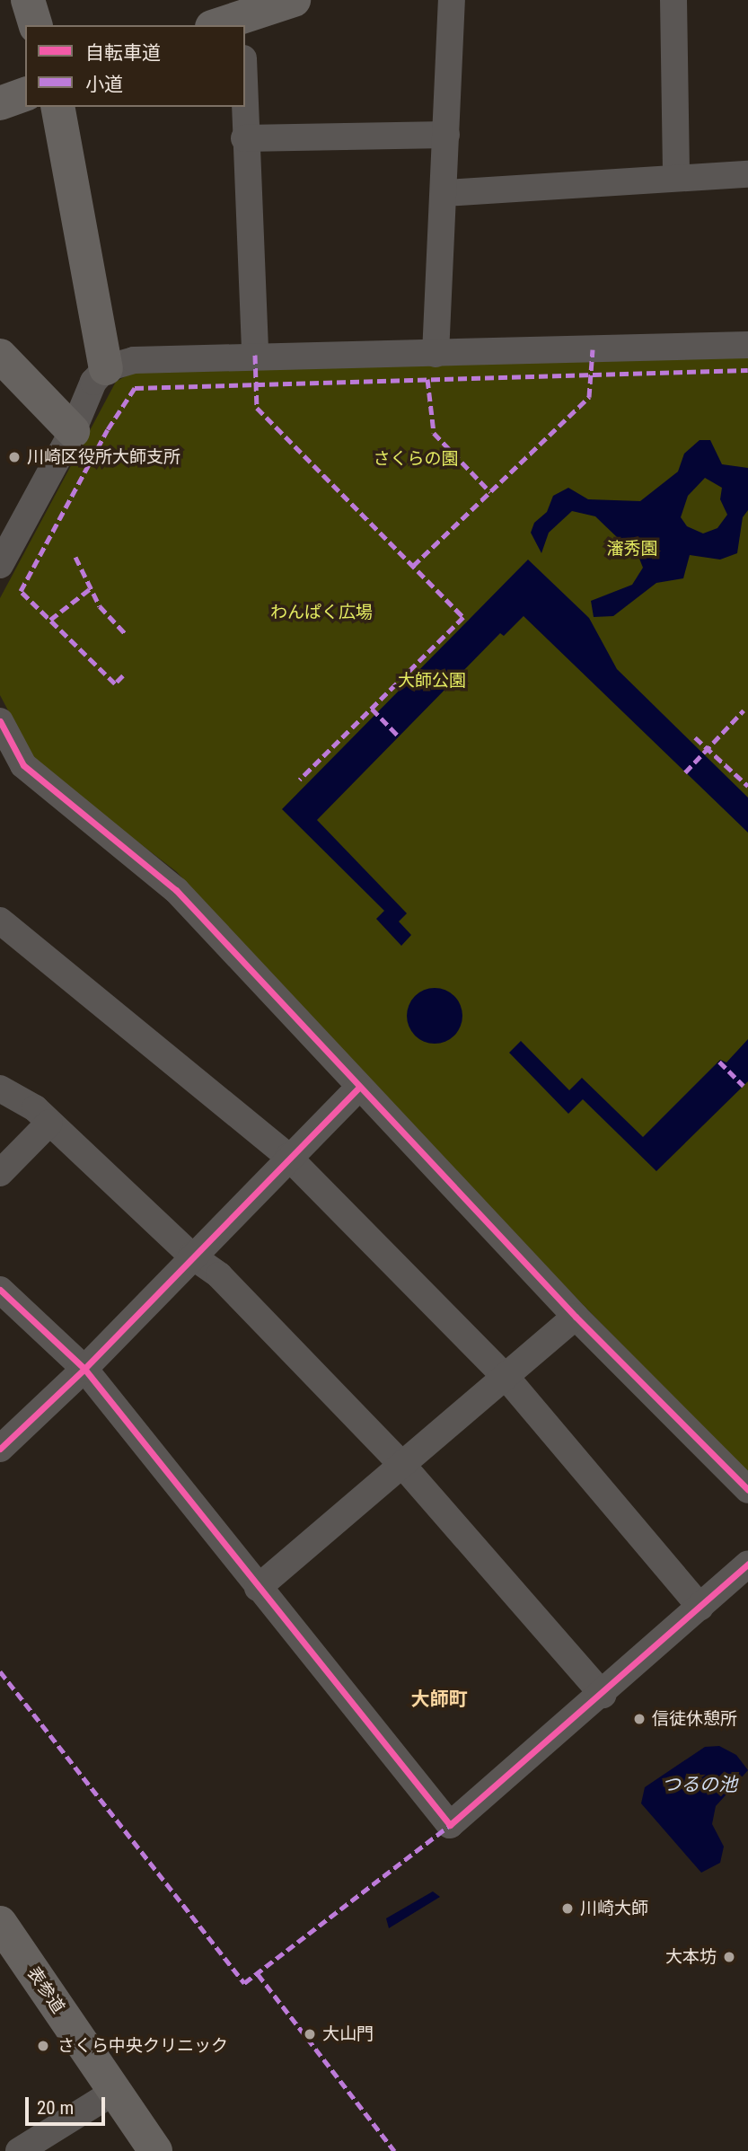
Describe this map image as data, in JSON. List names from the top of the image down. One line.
{"streets":{"street":["表参道"]},"districts":["大師町"],"water":["つるの池"],"parks":["さくらの園","瀋秀園","わんぱく広場","大師公園"],"places":["川崎区役所大師支所","信徒休憩所","川崎大師","大本坊","大山門","さくら中央クリニック"],"legend":["自転車道","小道"],"scale_bar":"20 m"}
